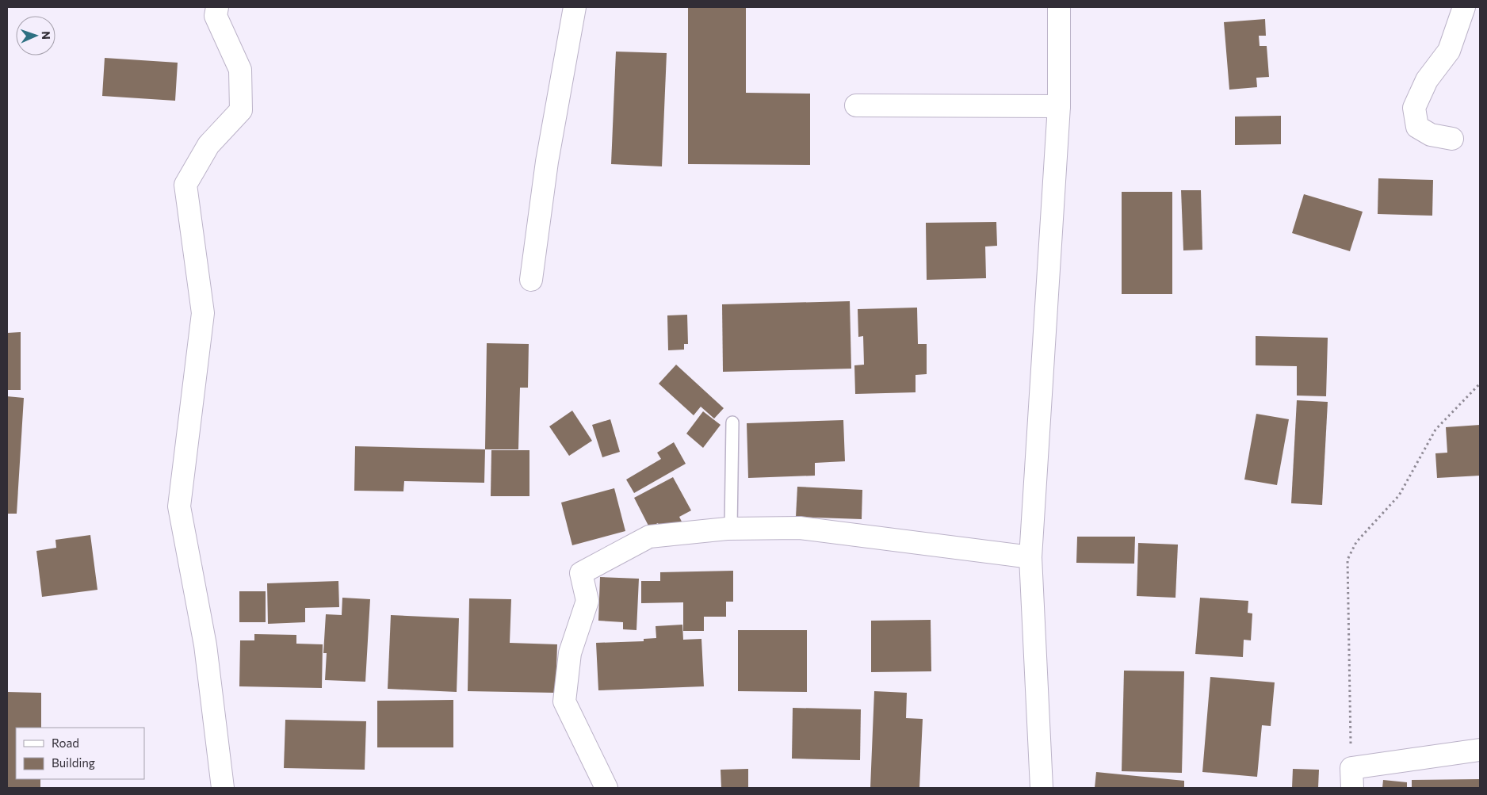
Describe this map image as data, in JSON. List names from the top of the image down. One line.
{"legend":["Road","Building"],"north":"right"}
